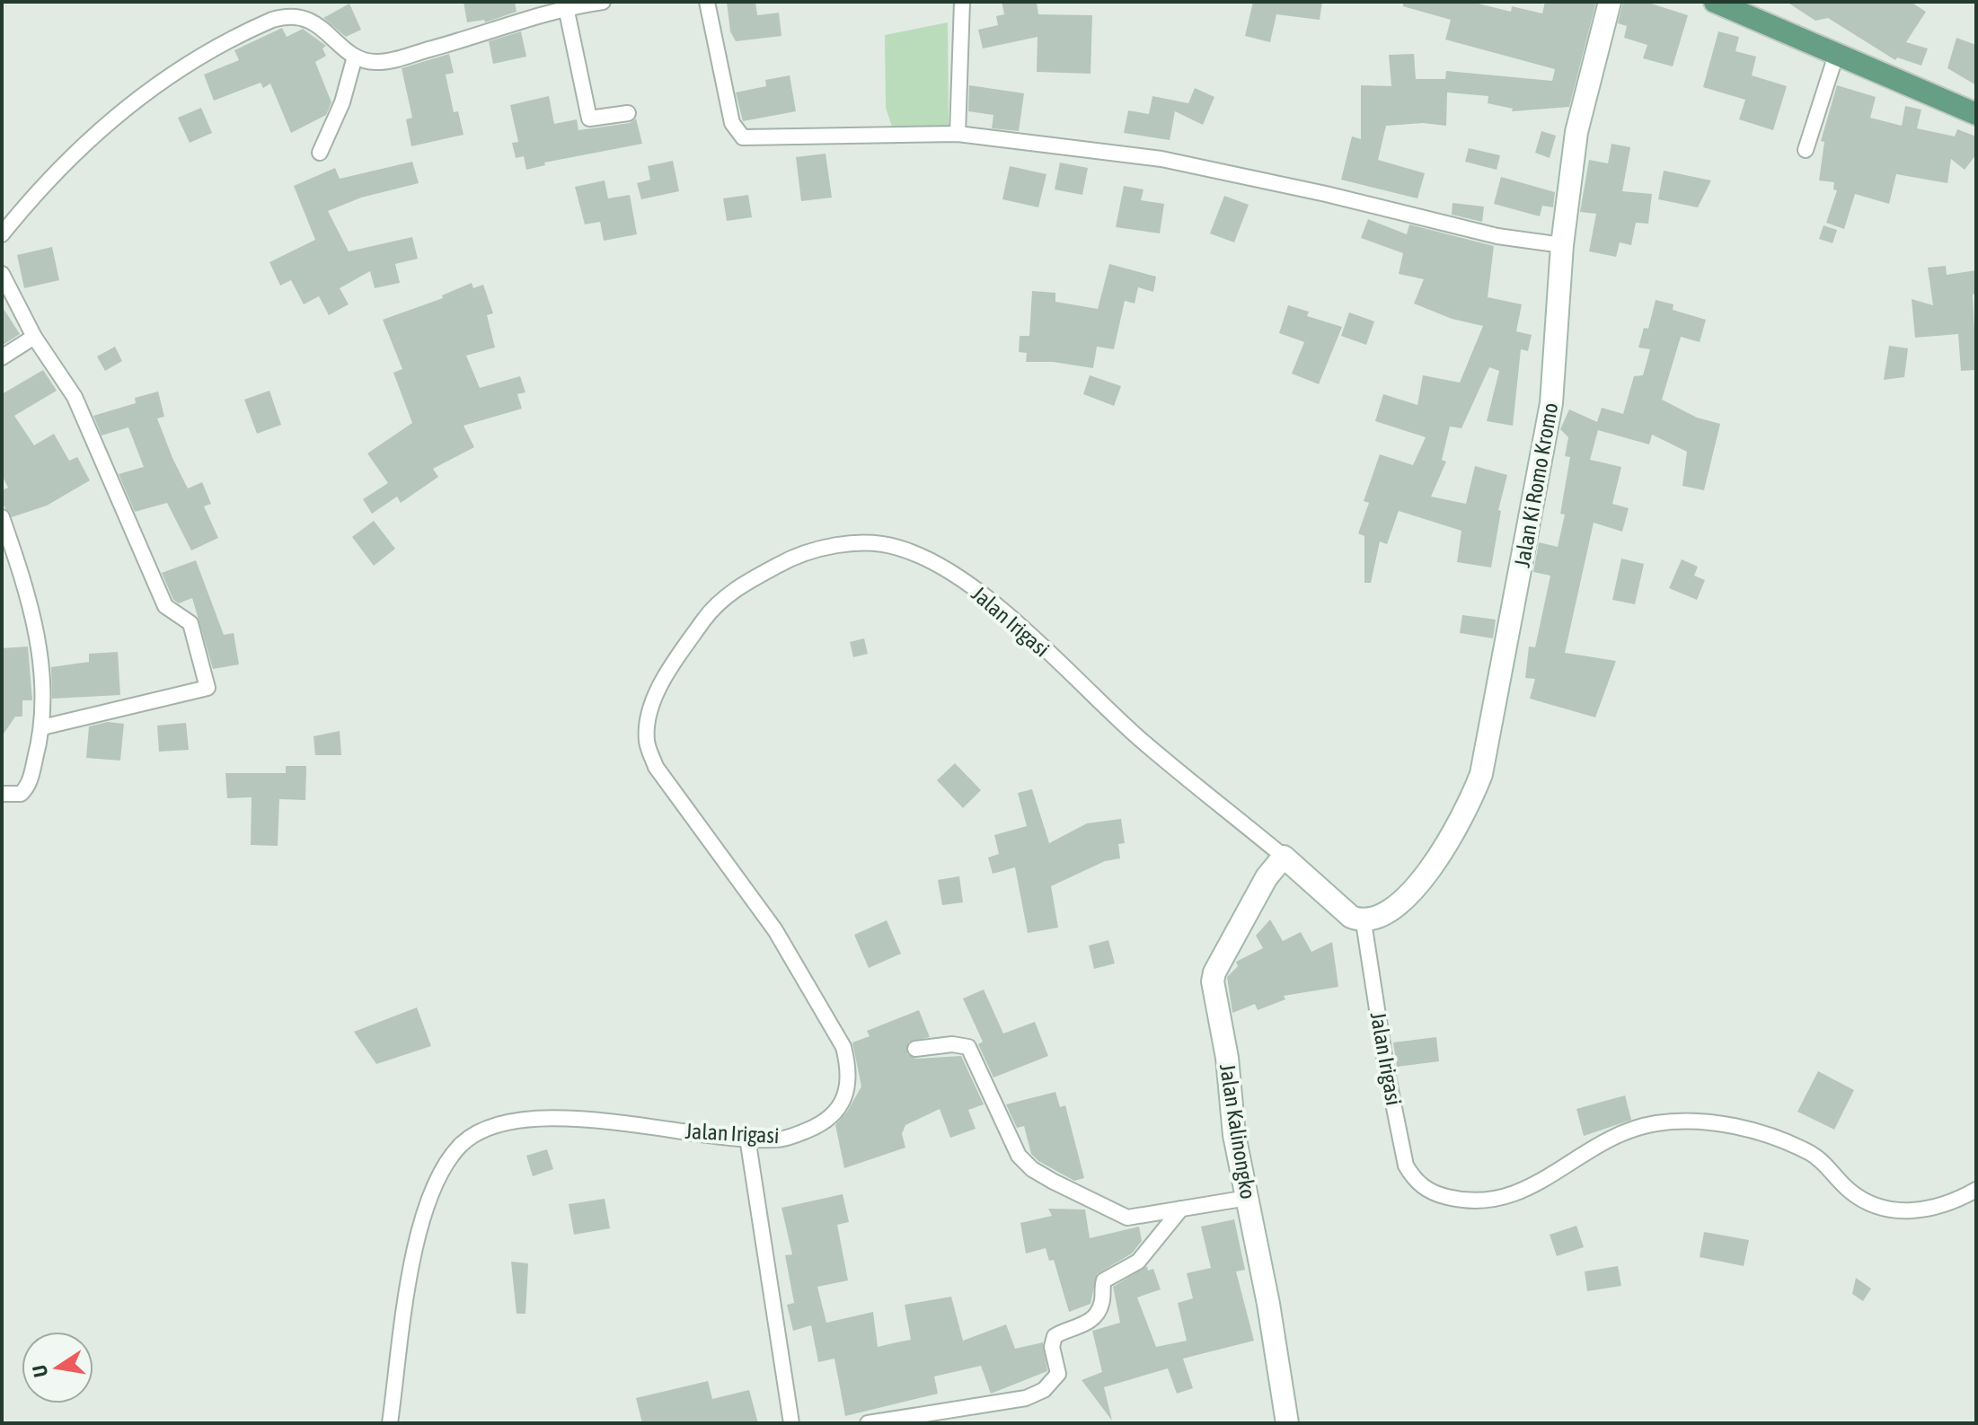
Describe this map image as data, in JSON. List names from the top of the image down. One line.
{"streets":{"street":["Jalan Ki Romo Kromo","Jalan Irigasi","Jalan Kalinongko"]},"crossings":[["Jalan Ki Romo Kromo","Jalan Irigasi"],["Jalan Irigasi","Jalan Kalinongko"]],"north":"left"}
